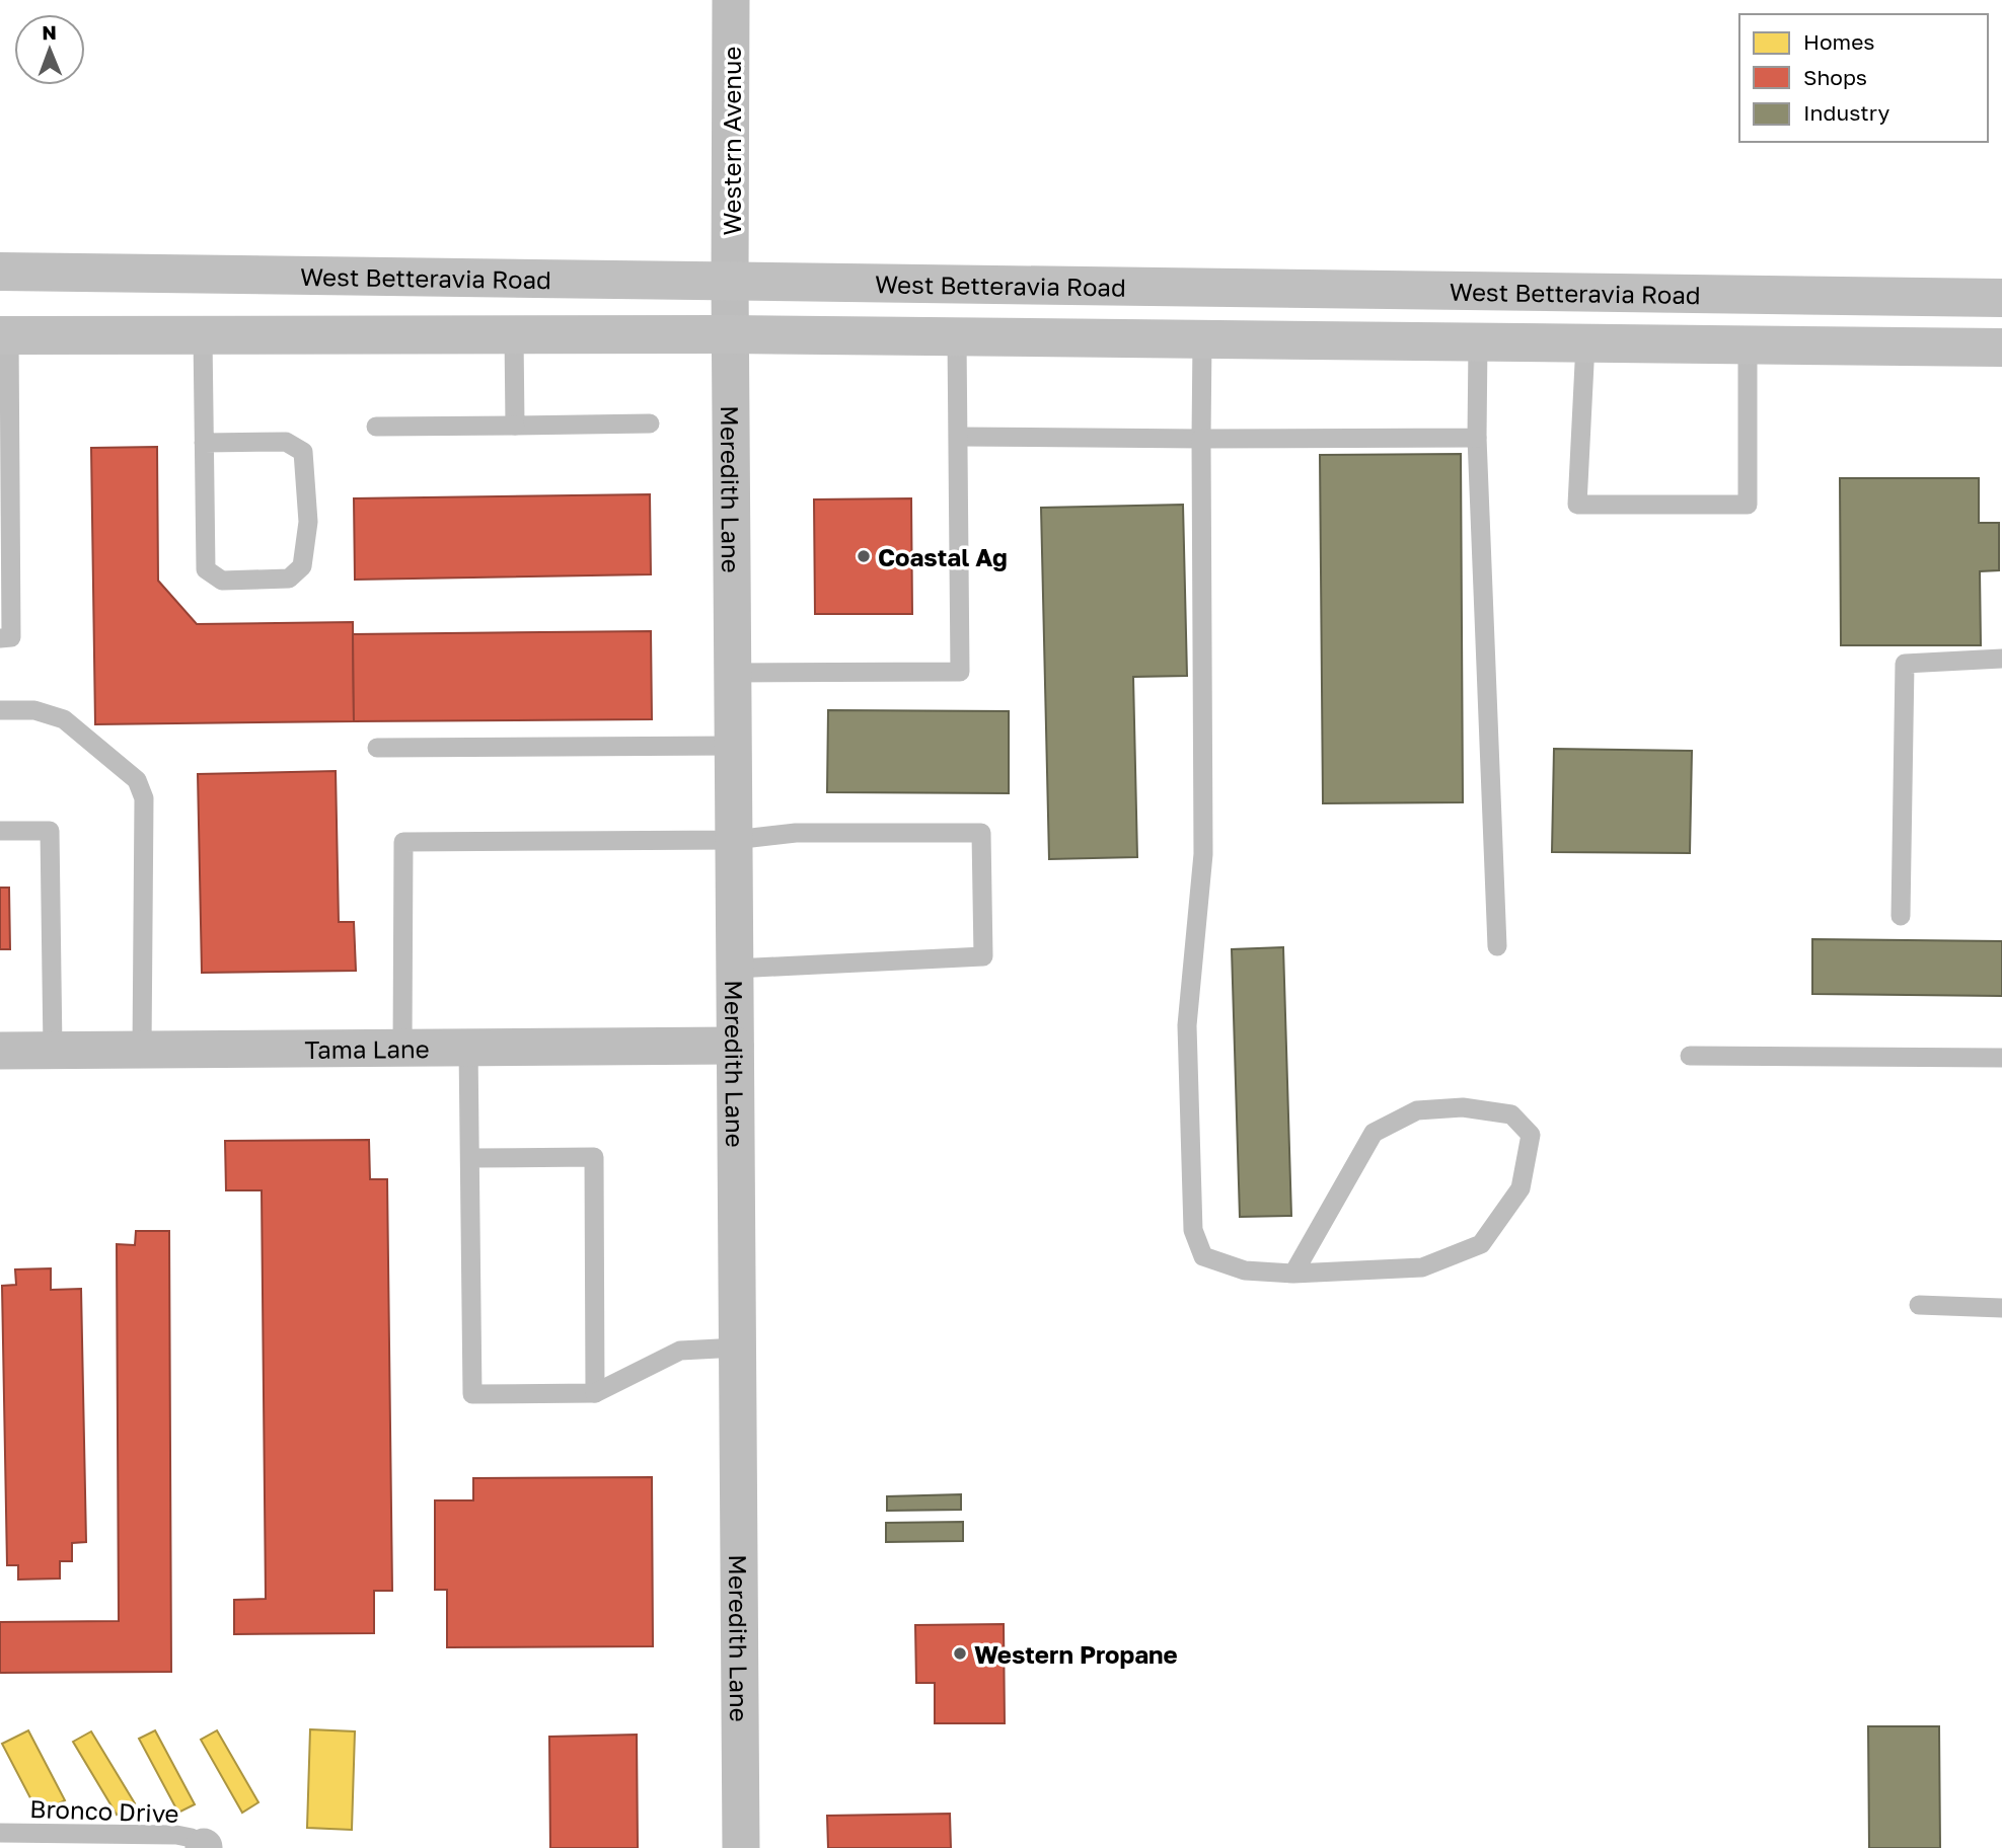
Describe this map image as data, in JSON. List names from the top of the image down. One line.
{"streets":{"main road":["West Betteravia Road"],"street":["Western Avenue","Meredith Lane","Tama Lane"],"lane":["Bronco Drive"]},"crossings":[["Western Avenue","West Betteravia Road"],["Western Avenue","Meredith Lane"],["West Betteravia Road","Meredith Lane"],["Meredith Lane","Tama Lane"]],"places":["Coastal Ag","Western Propane"],"legend":["Homes","Shops","Industry"],"north":"top"}
